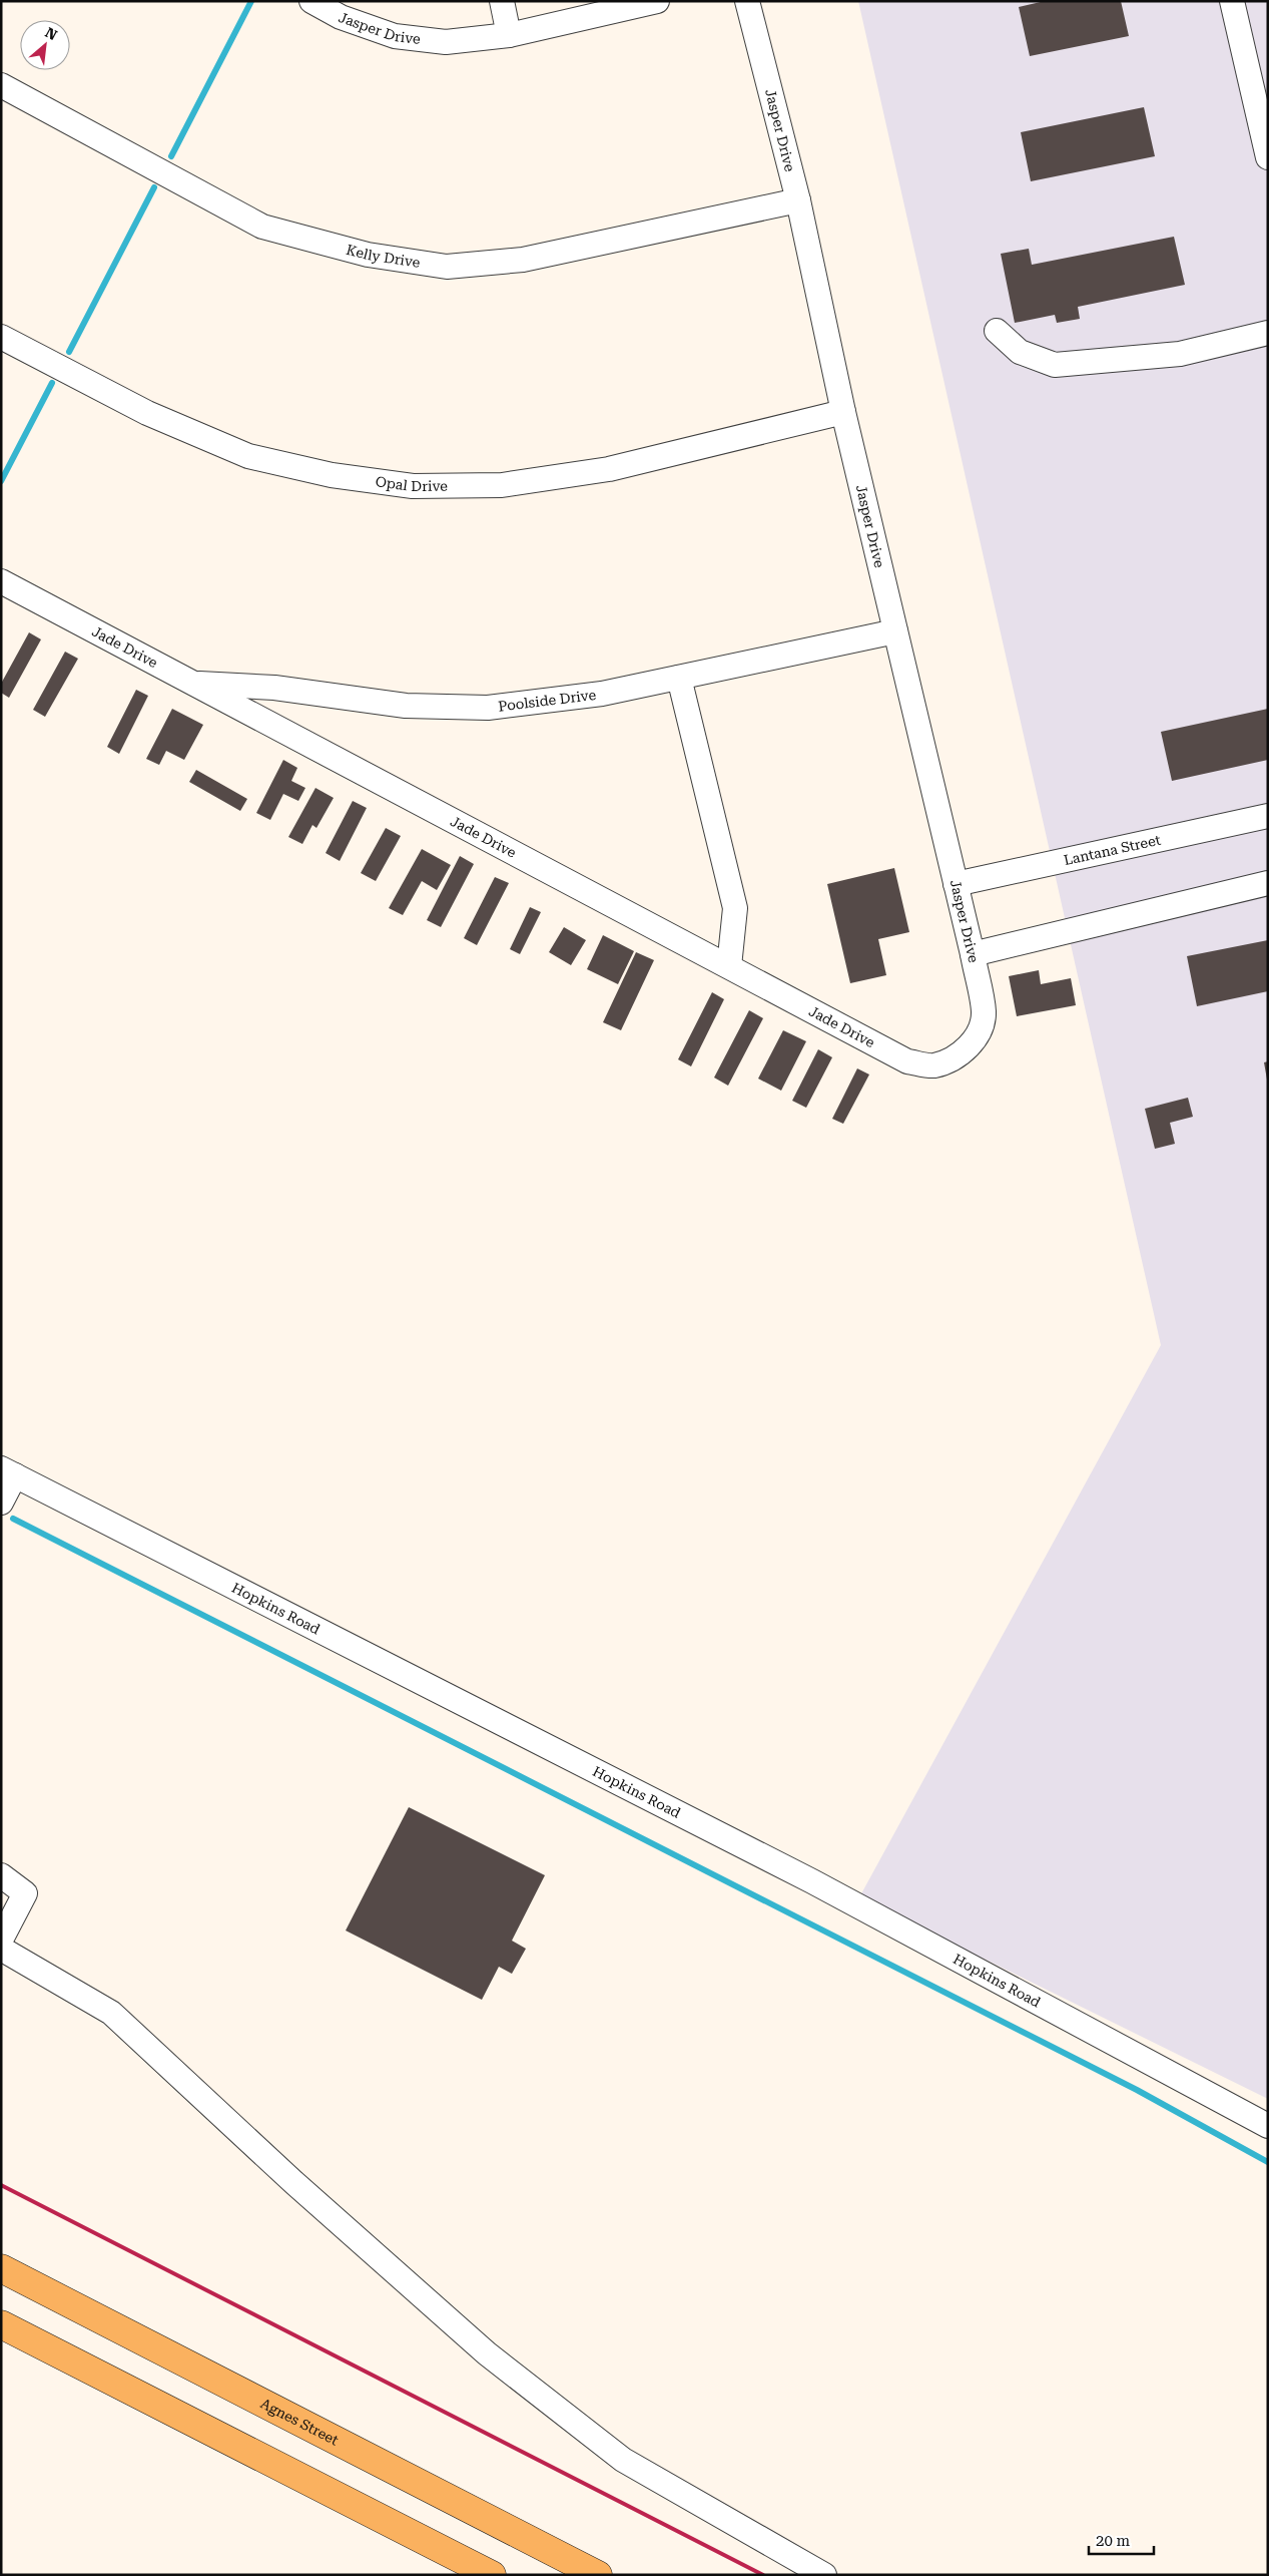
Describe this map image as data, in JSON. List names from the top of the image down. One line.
{"streets":{"main road":["Agnes Street"],"street":["Jasper Drive","Kelly Drive","Opal Drive","Jade Drive","Poolside Drive","Lantana Street","Hopkins Road"]},"crossings":[["Jasper Drive","Kelly Drive"],["Jasper Drive","Opal Drive"],["Jasper Drive","Jade Drive"],["Jasper Drive","Poolside Drive"],["Jasper Drive","Lantana Street"],["Jade Drive","Poolside Drive"]],"scale_bar":"20 m","north":"top right"}
